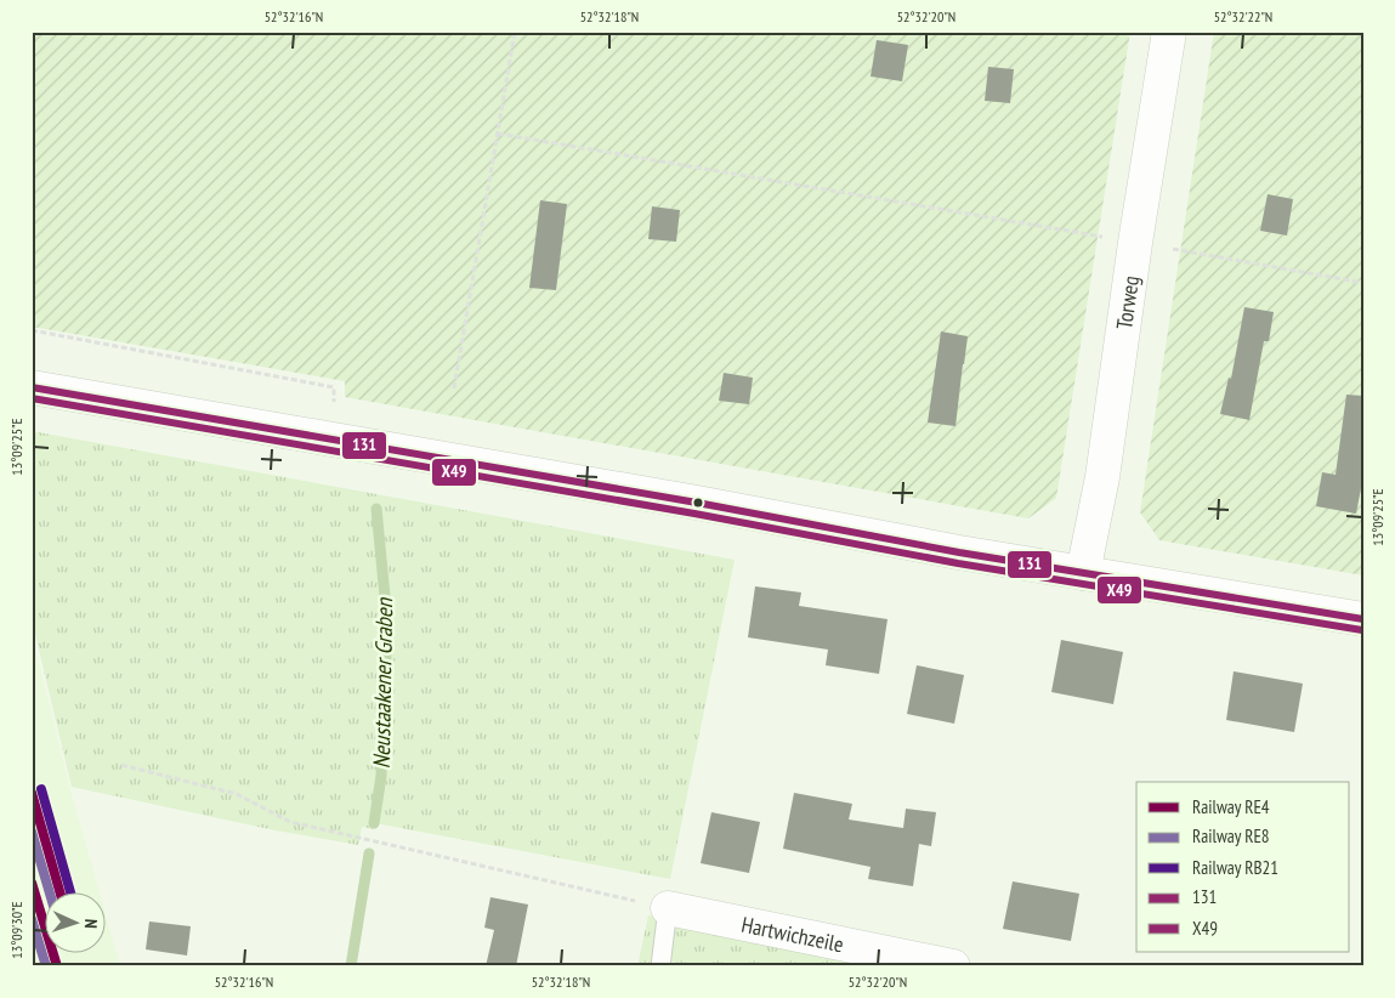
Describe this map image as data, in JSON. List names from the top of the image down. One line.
{"streets":{"street":["Torweg","Hartwichzeile"]},"water":["Neustaakener Graben"],"lines":["transit line 131","transit line X49","rail line RB21","rail line RE4","rail line RE8"],"legend":["Railway RE4","Railway RE8","Railway RB21","131","X49"],"north":"right","coordinates":["52°32'16\"N","52°32'18\"N","52°32'20\"N","52°32'22\"N","13°09'25\"E","13°09'30\"E"]}
